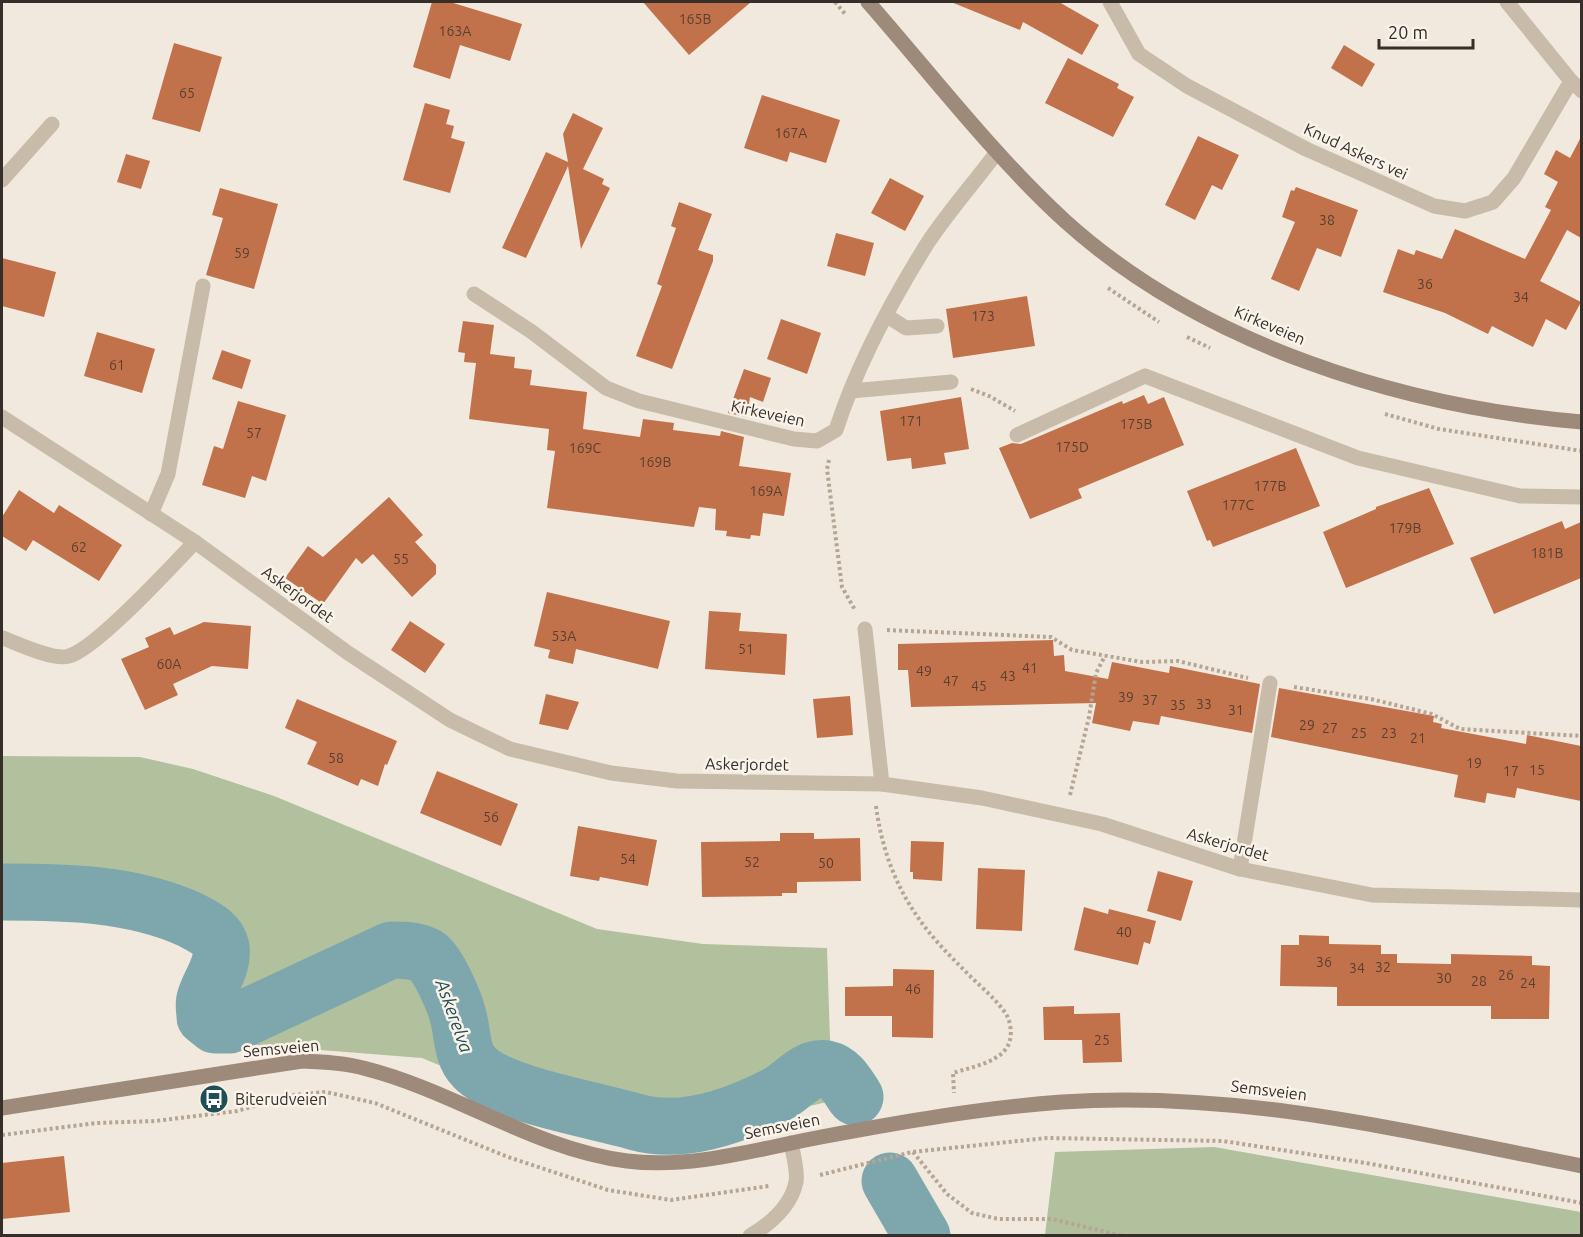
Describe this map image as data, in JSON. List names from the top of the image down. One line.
{"streets":{"main road":["Kirkeveien","Semsveien"],"street":["Knud Askers vei","Askerjordet"]},"water":["Askerelva"],"places":{"bus stop":["Biterudveien"]},"house_numbers":["165B","163A","65","167A","38","59","36","34","173","61","171","175B","57","175D","169C","169B","177B","169A","177C","179B","62","181B","55","53A","51","60A","41","49","43","47","45","39","37","33","35","31","29","27","25","23","21","58","19","15","17","56","54","52","50","40","36","32","34","26","30","28","24","46","25"],"scale_bar":"20 m"}
